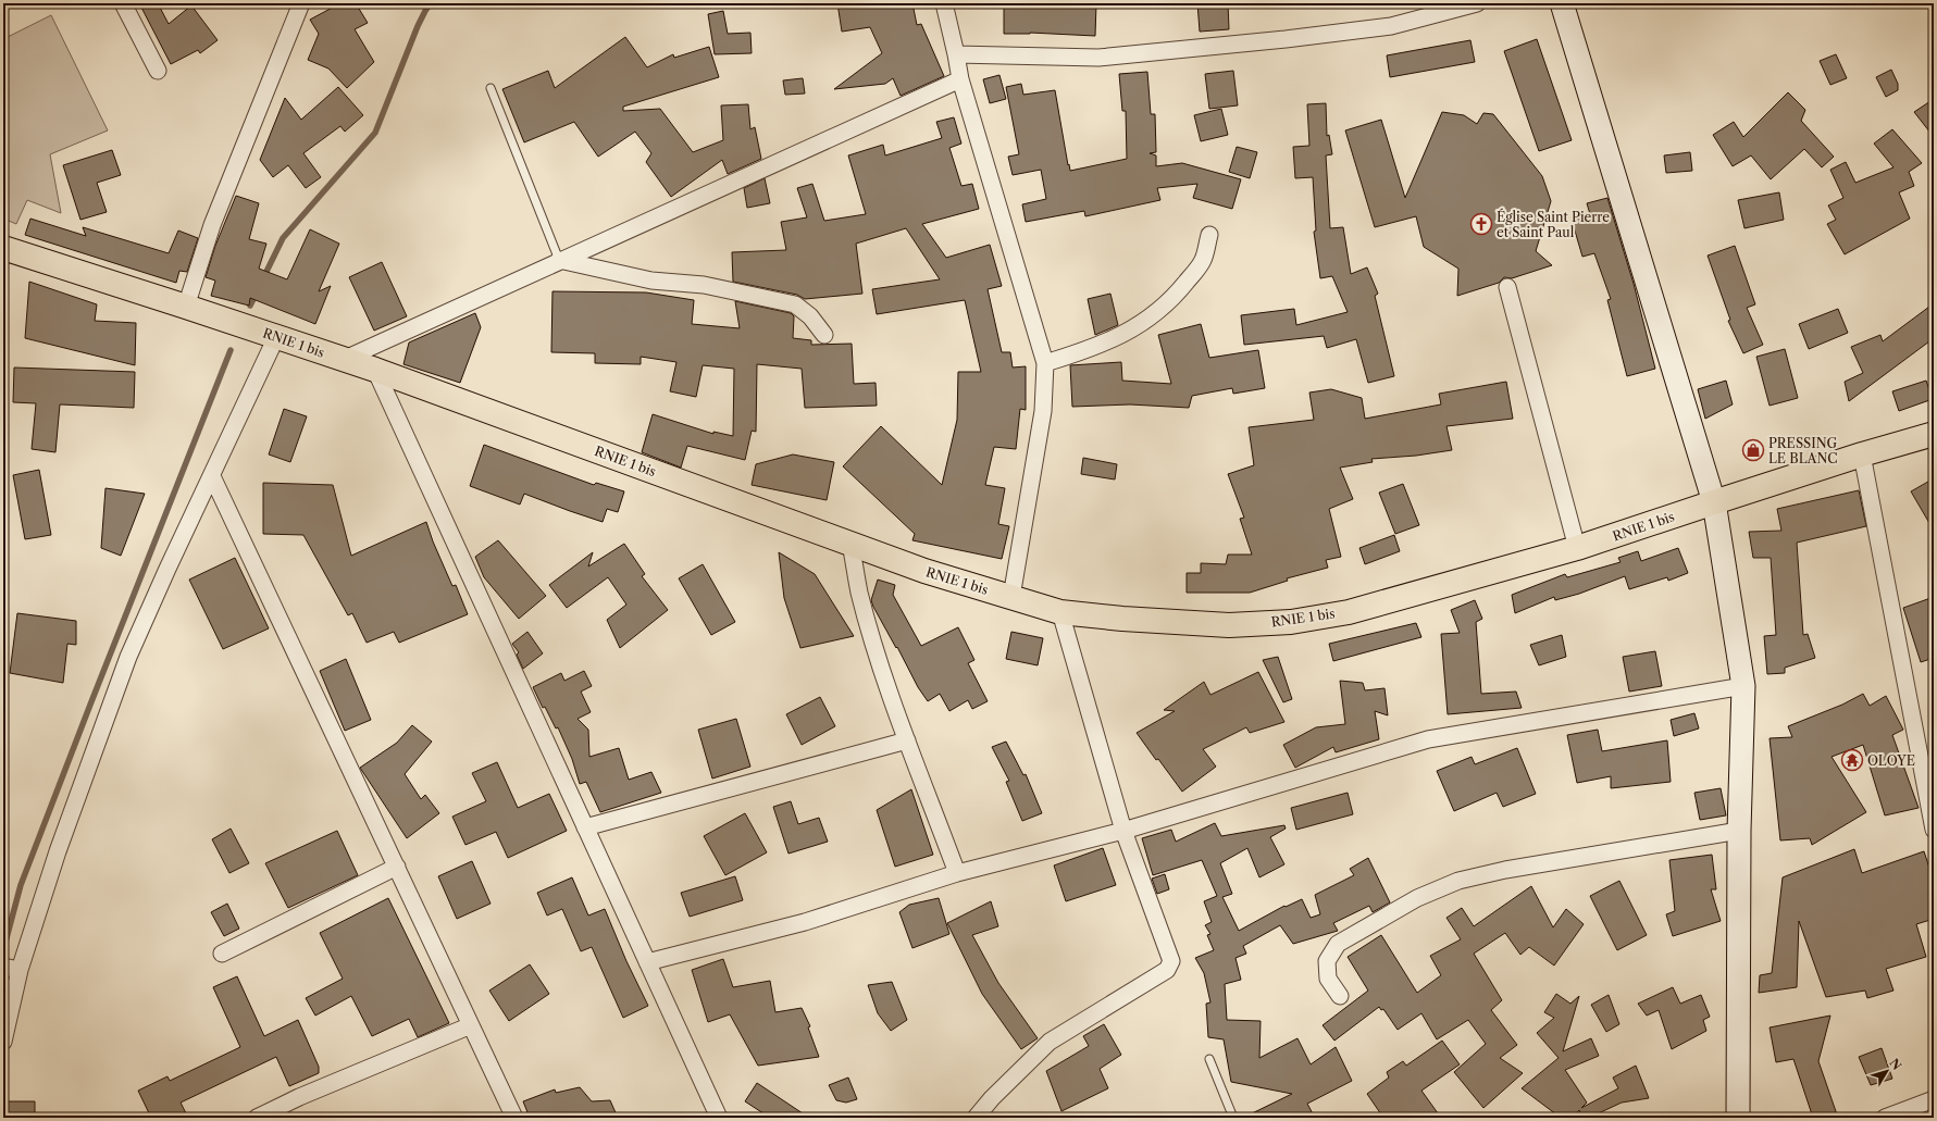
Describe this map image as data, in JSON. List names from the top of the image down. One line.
{"streets":{"main road":["RNIE 1 bis"]},"places":{"church":["Église Saint Pierre et Saint Paul"],"shop":["PRESSING LE BLANC"],"temple":["OLOYE"]},"north":"top right"}
